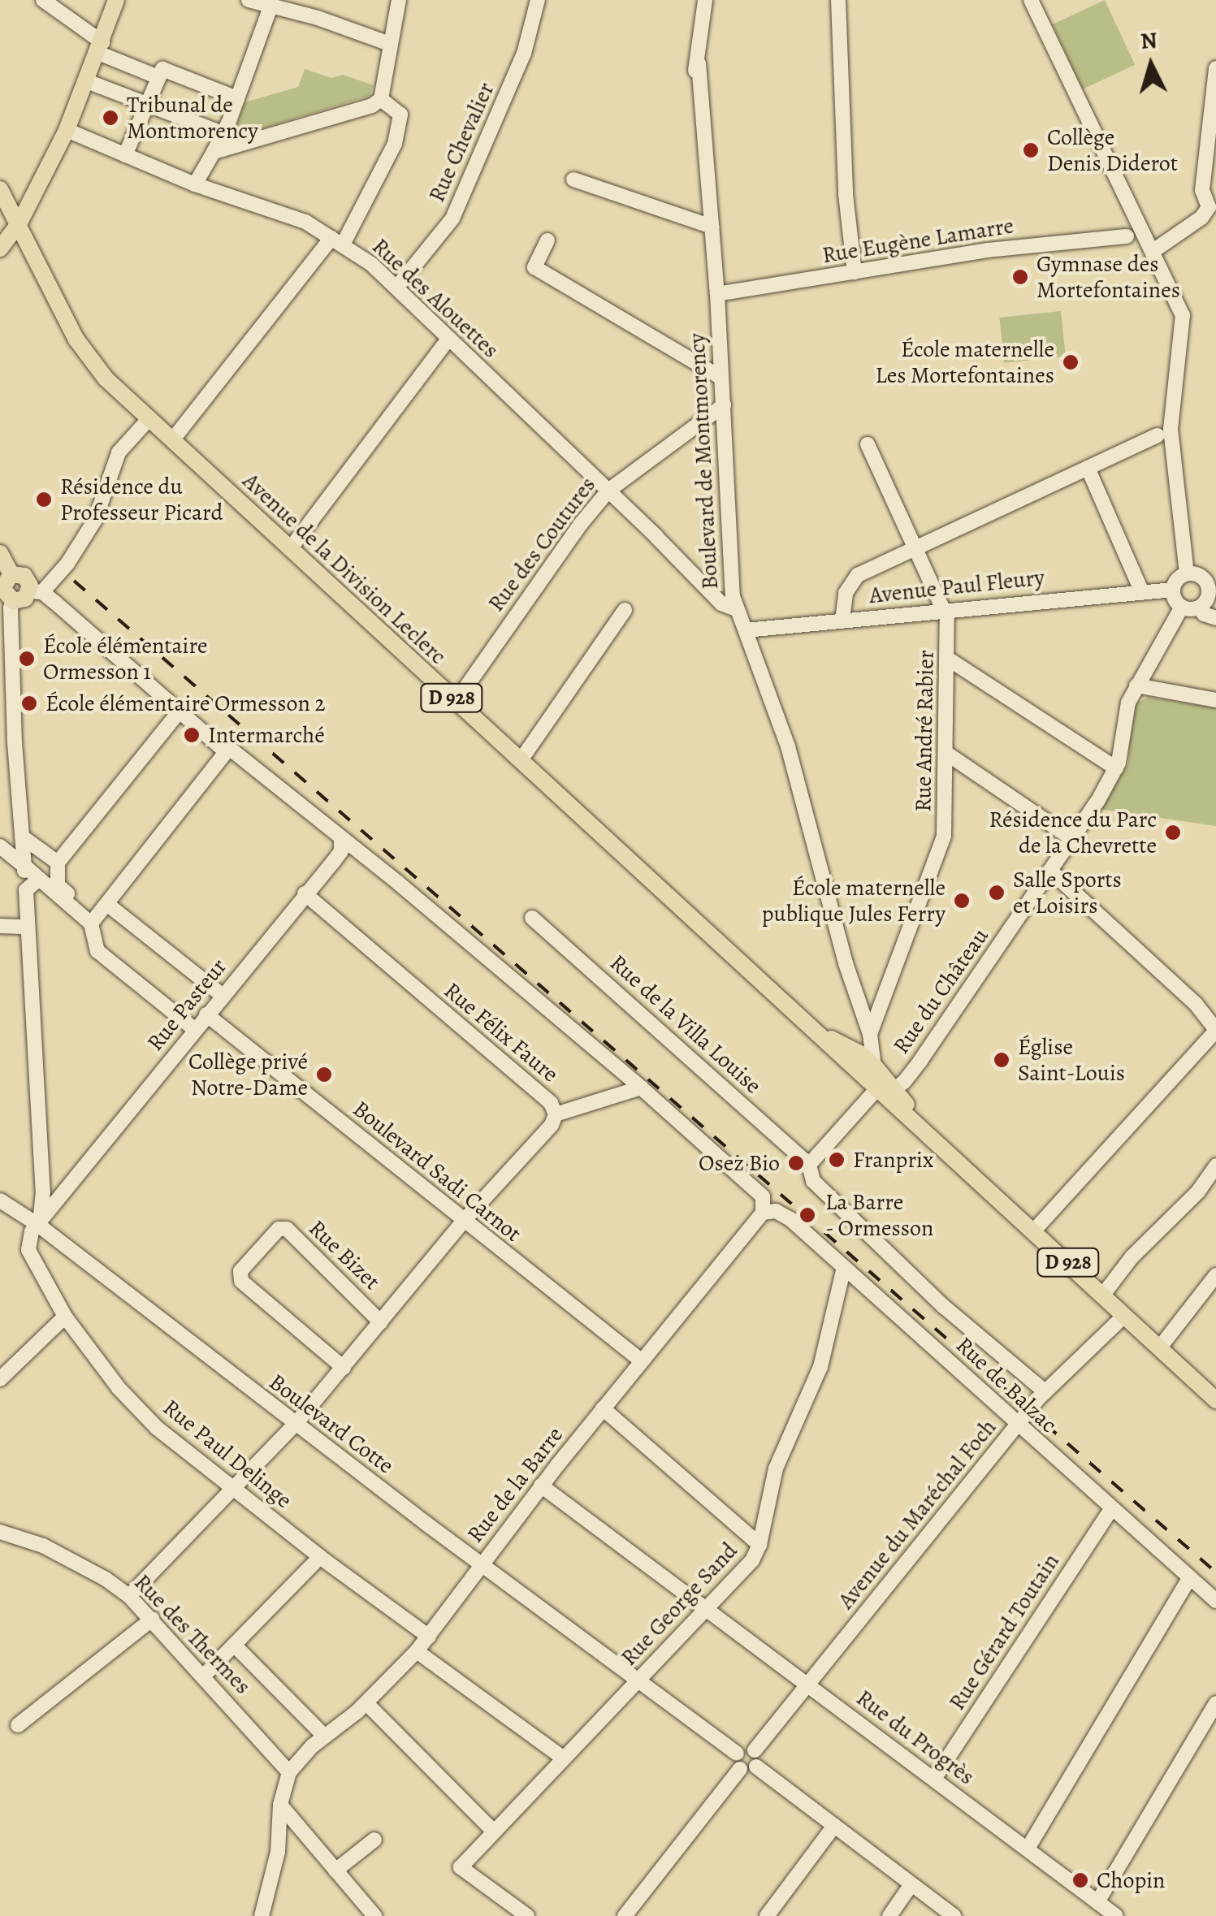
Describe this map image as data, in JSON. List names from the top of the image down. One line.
{"streets":{"main road":["Avenue de la Division Leclerc","D 928"],"street":["Rue Chevalier","Rue Eugène Lamarre","Rue des Alouettes","Boulevard de Montmorency","Rue des Coutures","Avenue Paul Fleury","Rue André Rabier","Rue du Château","Rue Pasteur","Rue de la Villa Louise","Rue Félix Faure","Boulevard Sadi Carnot","Rue Bizet","Rue de Balzac","Boulevard Cotte","Rue Paul Delinge","Rue de la Barre","Avenue du Maréchal Foch","Rue George Sand","Rue Gérard Toutain","Rue des Thermes","Rue du Progrès"]},"crossings":[["Rue Chevalier","Rue des Alouettes"],["Rue Eugène Lamarre","Boulevard de Montmorency"],["Rue des Alouettes","Boulevard de Montmorency"],["Rue des Alouettes","Rue des Coutures"],["Boulevard de Montmorency","Rue des Coutures"],["Boulevard de Montmorency","Avenue de la Division Leclerc"],["Boulevard de Montmorency","Avenue Paul Fleury"],["Boulevard de Montmorency","Rue André Rabier"],["Rue des Coutures","Avenue de la Division Leclerc"],["Avenue de la Division Leclerc","D 928"],["Avenue de la Division Leclerc","Rue André Rabier"],["Avenue de la Division Leclerc","Rue du Château"],["Avenue Paul Fleury","Rue André Rabier"],["Avenue Paul Fleury","Rue du Château"],["D 928","Avenue du Maréchal Foch"],["Rue du Château","Rue de la Villa Louise"],["Rue Pasteur","Rue Félix Faure"],["Rue Pasteur","Boulevard Sadi Carnot"],["Rue Pasteur","Boulevard Cotte"],["Rue Pasteur","Rue Paul Delinge"],["Rue de la Villa Louise","Avenue du Maréchal Foch"],["Rue Félix Faure","Boulevard Sadi Carnot"],["Rue Félix Faure","Rue Bizet"],["Rue Félix Faure","Boulevard Cotte"],["Rue Félix Faure","Rue Paul Delinge"],["Rue Félix Faure","Rue des Thermes"],["Boulevard Sadi Carnot","Rue de la Barre"],["Rue de Balzac","Rue de la Barre"],["Rue de Balzac","Avenue du Maréchal Foch"],["Rue de Balzac","Rue George Sand"],["Rue de Balzac","Rue Gérard Toutain"],["Boulevard Cotte","Rue Paul Delinge"],["Boulevard Cotte","Rue de la Barre"],["Boulevard Cotte","Avenue du Maréchal Foch"],["Boulevard Cotte","Rue George Sand"],["Rue Paul Delinge","Rue de la Barre"],["Rue de la Barre","Rue des Thermes"],["Rue de la Barre","Rue du Progrès"],["Avenue du Maréchal Foch","Rue du Progrès"],["Rue George Sand","Rue du Progrès"],["Rue Gérard Toutain","Rue du Progrès"]],"places":["Tribunal de Montmorency","Collège Denis Diderot","Gymnase des Mortefontaines","École maternelle Les Mortefontaines","Résidence du Professeur Picard","École élémentaire Ormesson 1","École élémentaire Ormesson 2","Intermarché","Résidence du Parc de la Chevrette","Salle Sports et Loisirs","École maternelle publique Jules Ferry","Église Saint-Louis","Collège privé Notre-Dame","Franprix","Osez Bio","La Barre - Ormesson","Chopin"],"north":"top"}
